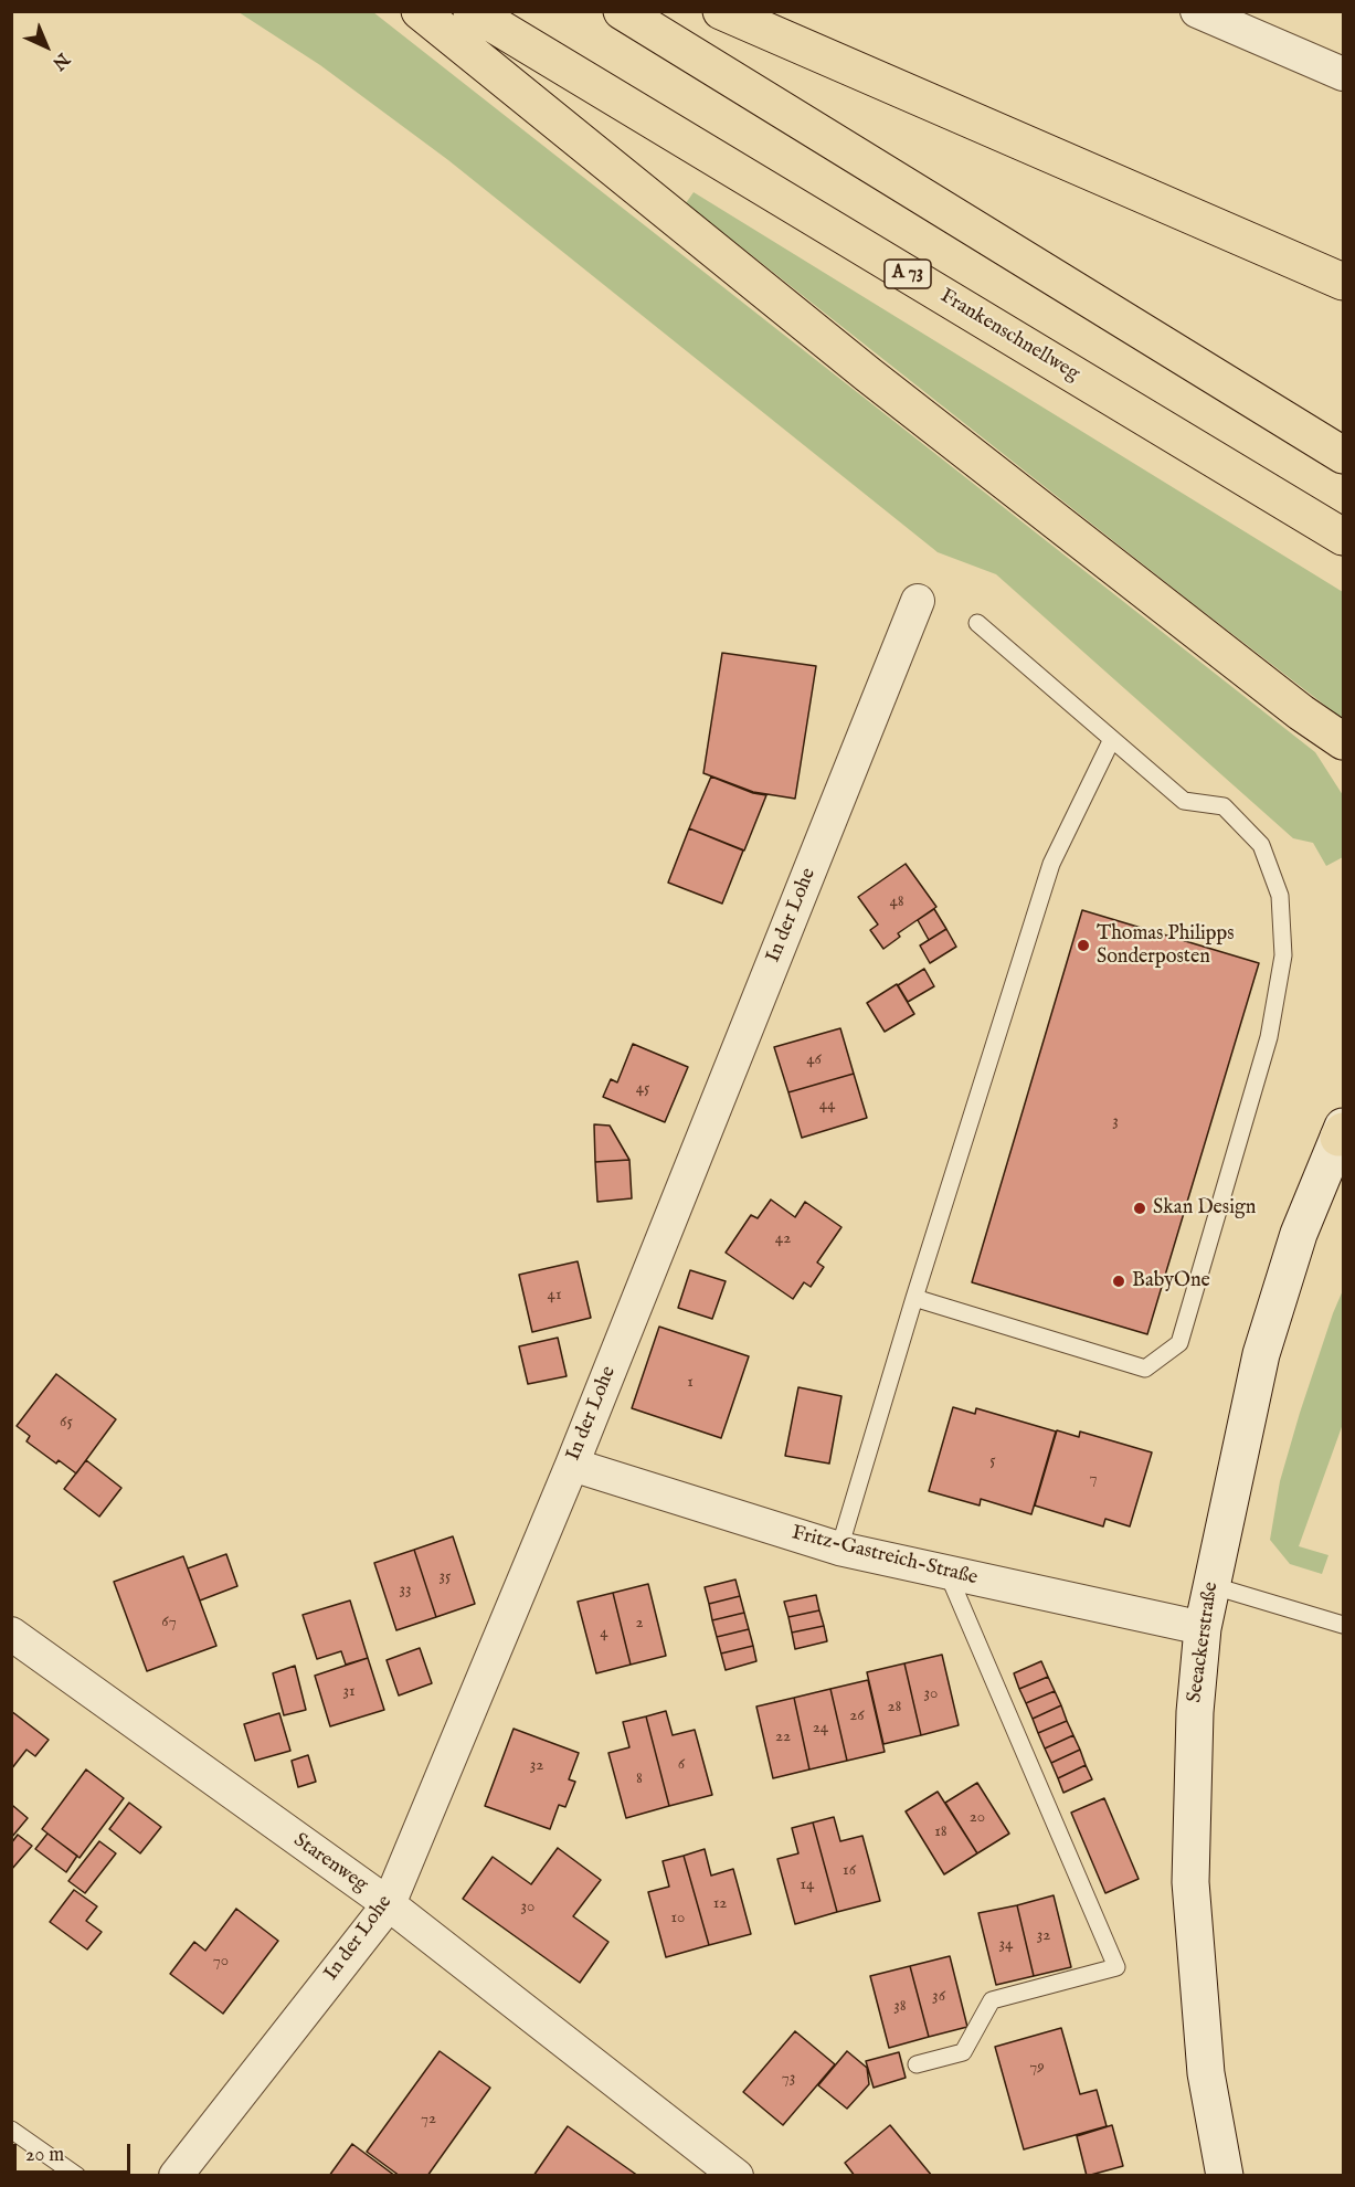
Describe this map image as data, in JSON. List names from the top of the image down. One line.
{"streets":{"highway":["A 73","Frankenschnellweg"],"main road":["Seeackerstraße"],"street":["In der Lohe","Fritz-Gastreich-Straße","Starenweg"]},"crossings":[["In der Lohe","Fritz-Gastreich-Straße"],["In der Lohe","Starenweg"],["Fritz-Gastreich-Straße","Seeackerstraße"]],"places":["Thomas Philipps Sonderposten","Skan Design","BabyOne"],"house_numbers":["48","46","45","44","3","42","41","1","65","5","7","35","33","67","2","4","31","30","28","26","24","22","6","32","8","20","18","16","14","12","30","10","32","34","70","36","38","79","73","72"],"scale_bar":"20 m","north":"bottom right"}
